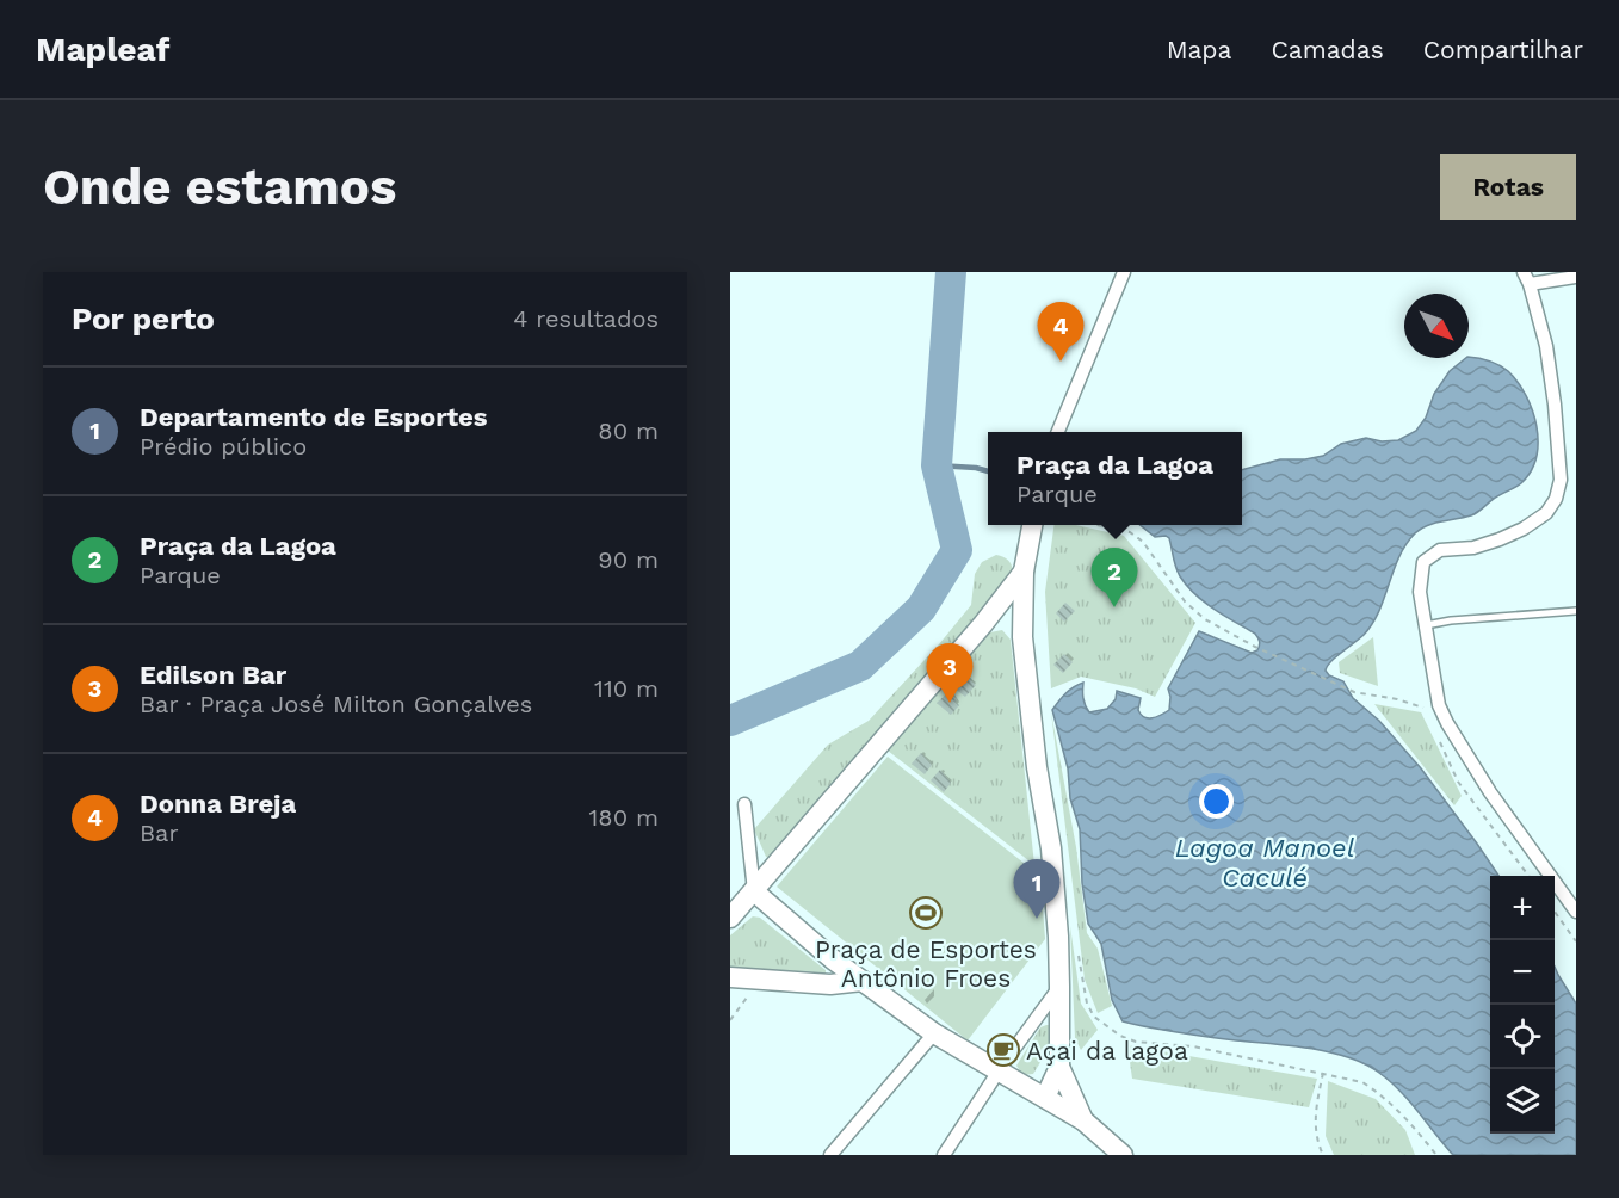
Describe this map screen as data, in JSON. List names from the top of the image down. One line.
{"water":["Lagoa Manoel Caculé"],"places":{"sports":["Praça de Esportes Antônio Froes"],"cafe":["Açai da lagoa"]},"north":"bottom right","page":{"header":"Mapleaf","nav":["Mapa","Camadas","Compartilhar"],"buttons":"Rotas","title":"Onde estamos","heading":["Por perto","4 resultados"],"pins":["4","2","3","1"],"list":[{"mark":"1","name":"Departamento de Esportes","note":"Prédio público","value":"80 m"},{"mark":"2","name":"Praça da Lagoa","note":"Parque","value":"90 m"},{"mark":"3","name":"Edilson Bar","note":"Bar · Praça José Milton Gonçalves","value":"110 m"},{"mark":"4","name":"Donna Breja","note":"Bar","value":"180 m"}],"popup":["Praça da Lagoa","Parque"],"map_buttons":["+","−"]}}
